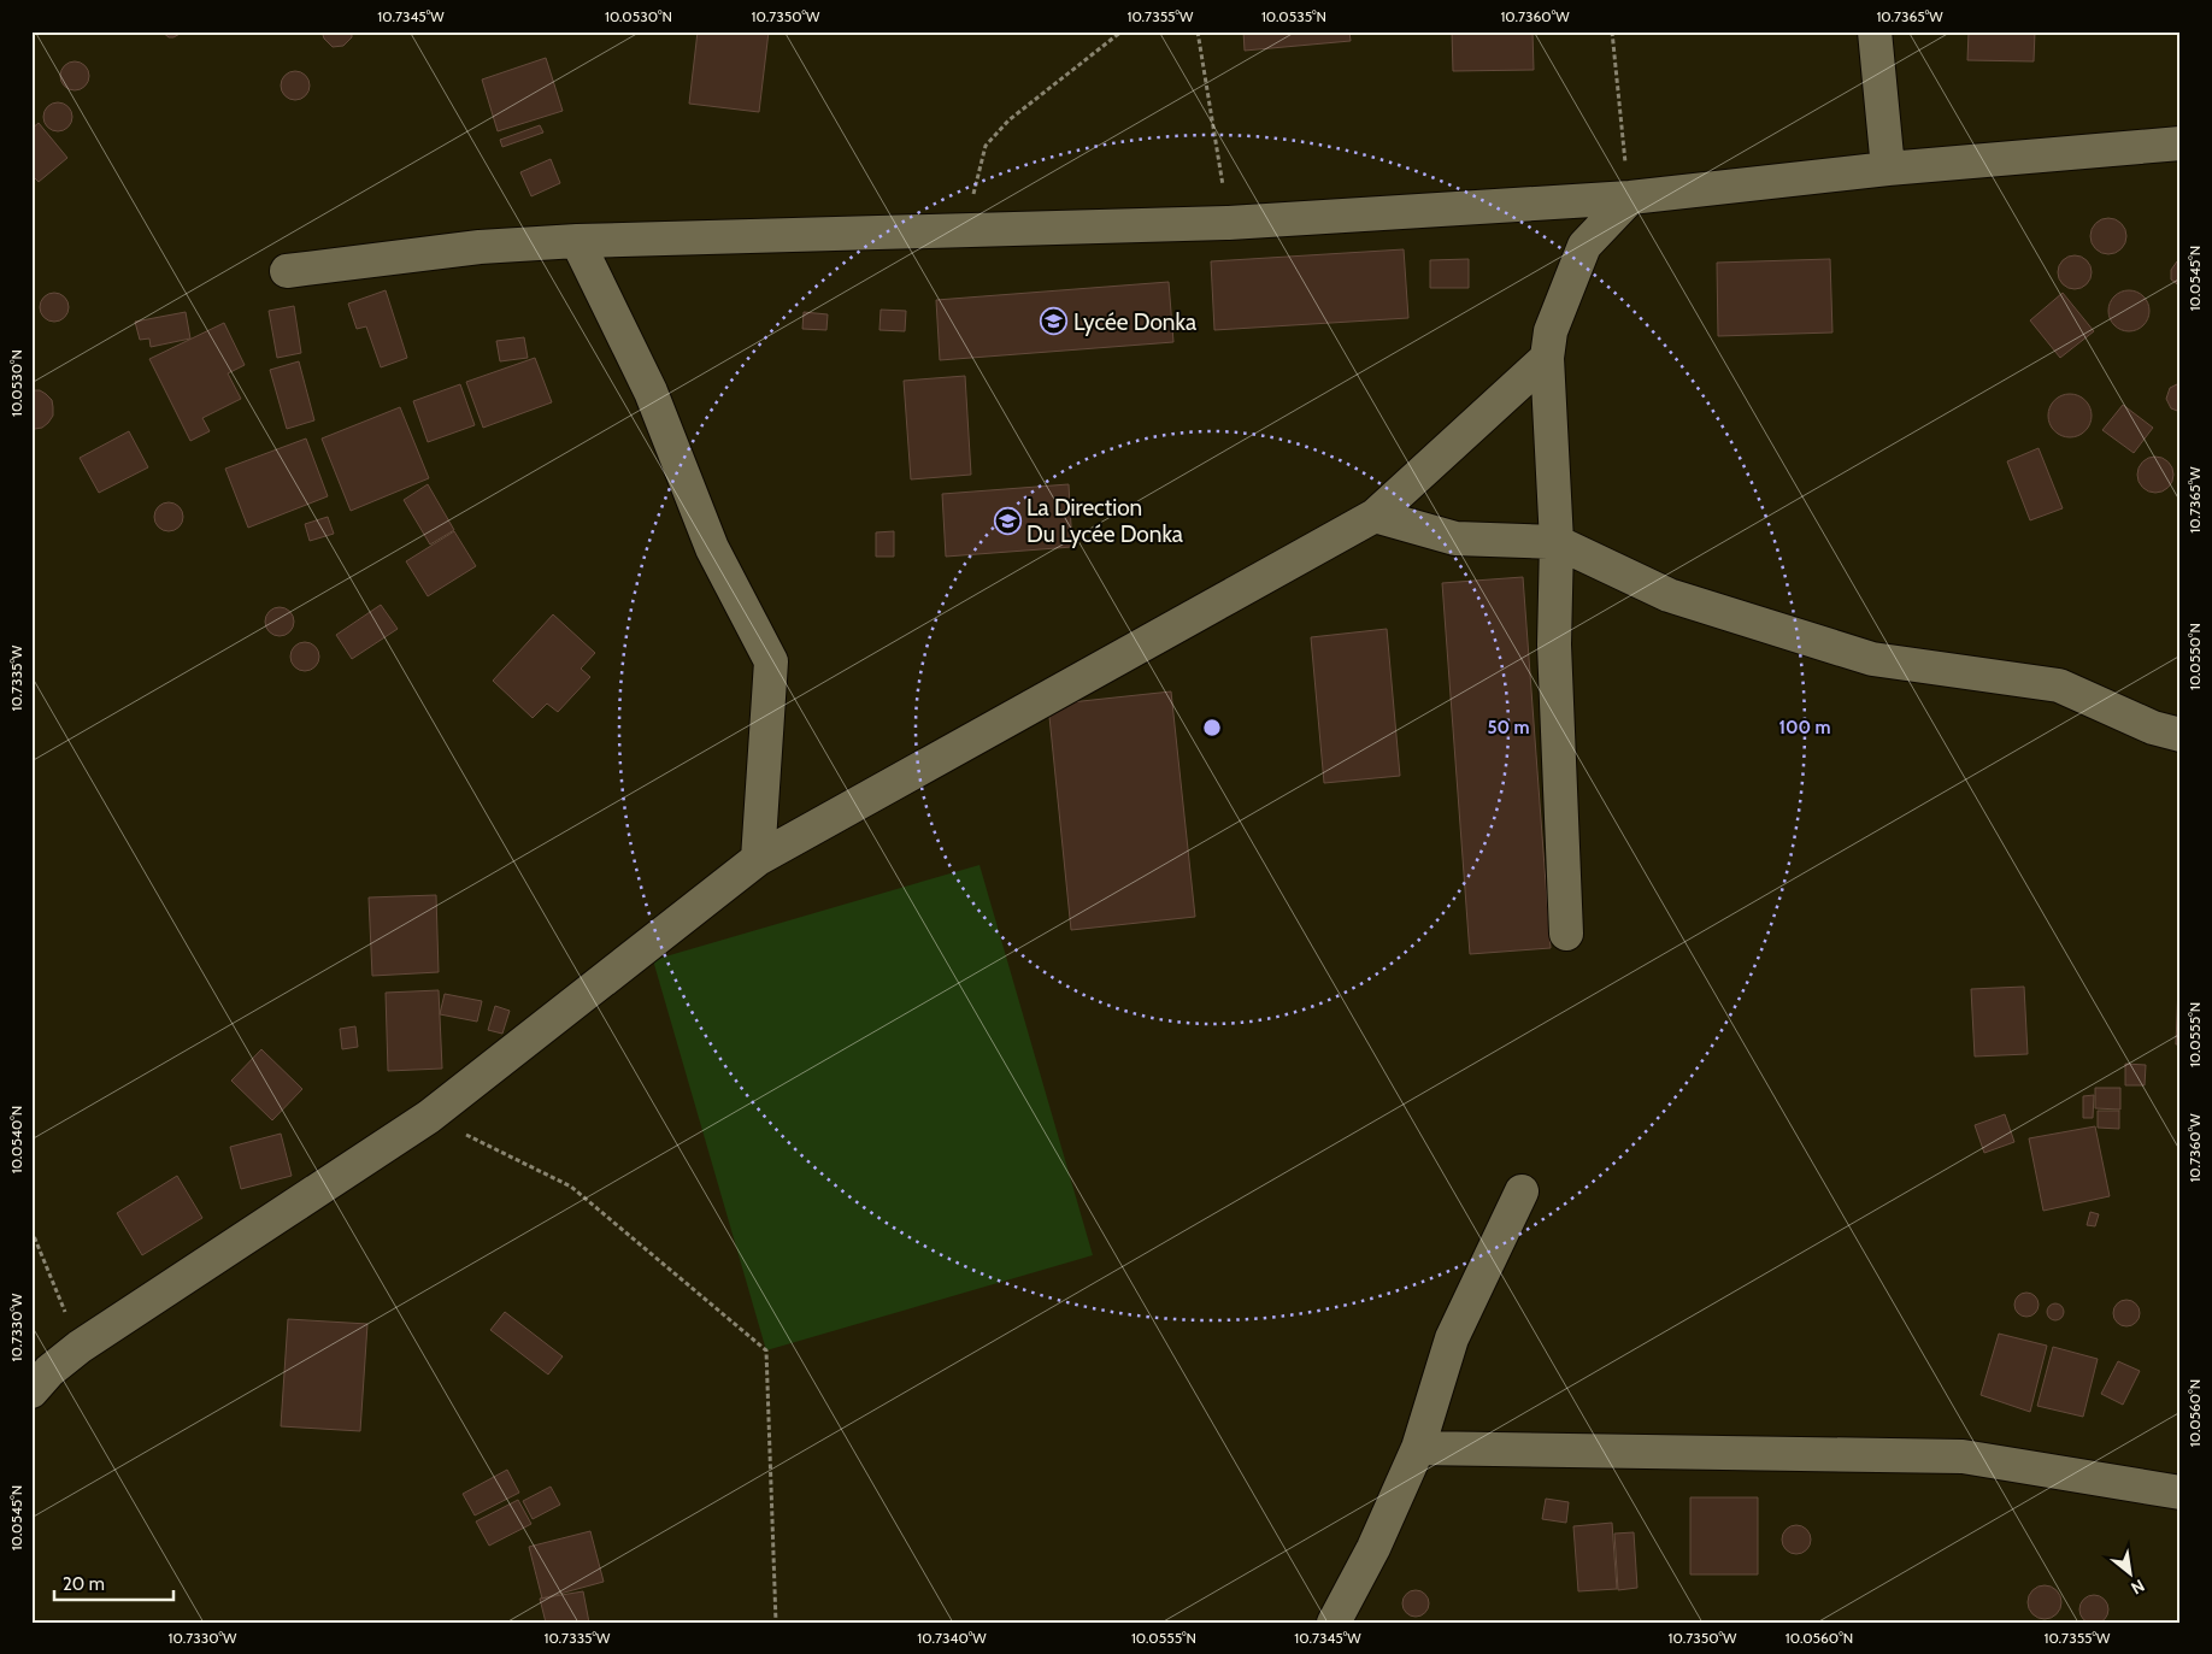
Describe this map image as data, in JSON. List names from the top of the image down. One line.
{"places":{"school or university":["Lycée Donka","La Direction Du Lycée Donka"]},"scale_bar":"20 m","north":"bottom right","coordinates":["10.7345°W","10.0530°N","10.7350°W","10.7355°W","10.0535°N","10.7360°W","10.7365°W","10.0545°N","10.0550°N","10.7335°W","10.0555°N","10.0540°N","10.7330°W","10.0560°N","10.7340°W"],"rings":["50 m","100 m"]}
